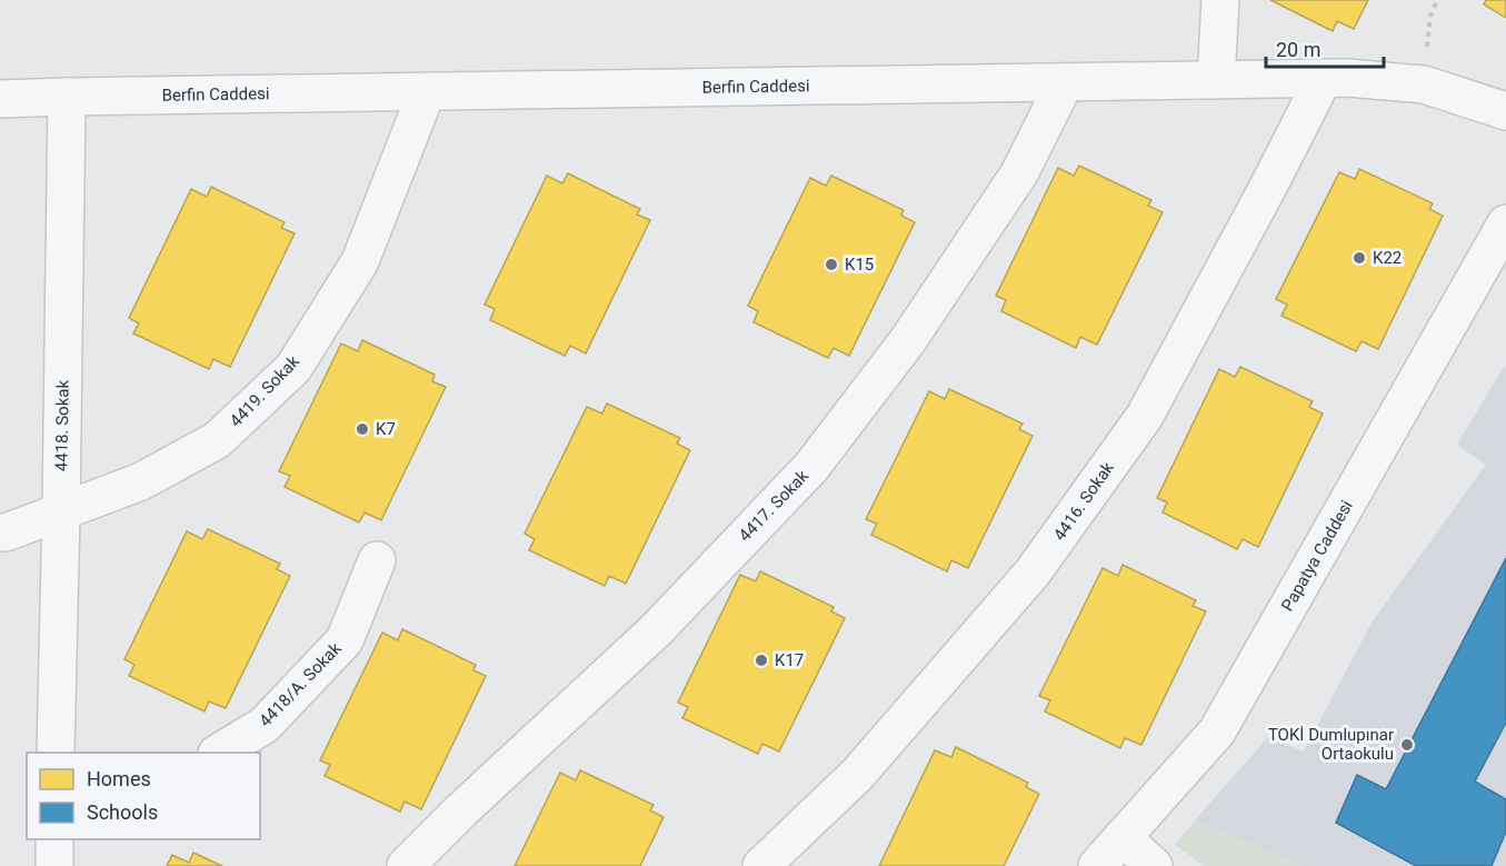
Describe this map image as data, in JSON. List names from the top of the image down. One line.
{"streets":{"street":["Berfin Caddesi","4419. Sokak","4418. Sokak","4416. Sokak","4417. Sokak","Papatya Caddesi","4418/A. Sokak"]},"crossings":[["Berfin Caddesi","4419. Sokak"],["Berfin Caddesi","4418. Sokak"],["Berfin Caddesi","4416. Sokak"],["Berfin Caddesi","4417. Sokak"],["4419. Sokak","4418. Sokak"]],"places":["K22","K15","K7","K17","TOKİ Dumlupınar Ortaokulu"],"legend":["Homes","Schools"],"scale_bar":"20 m"}
